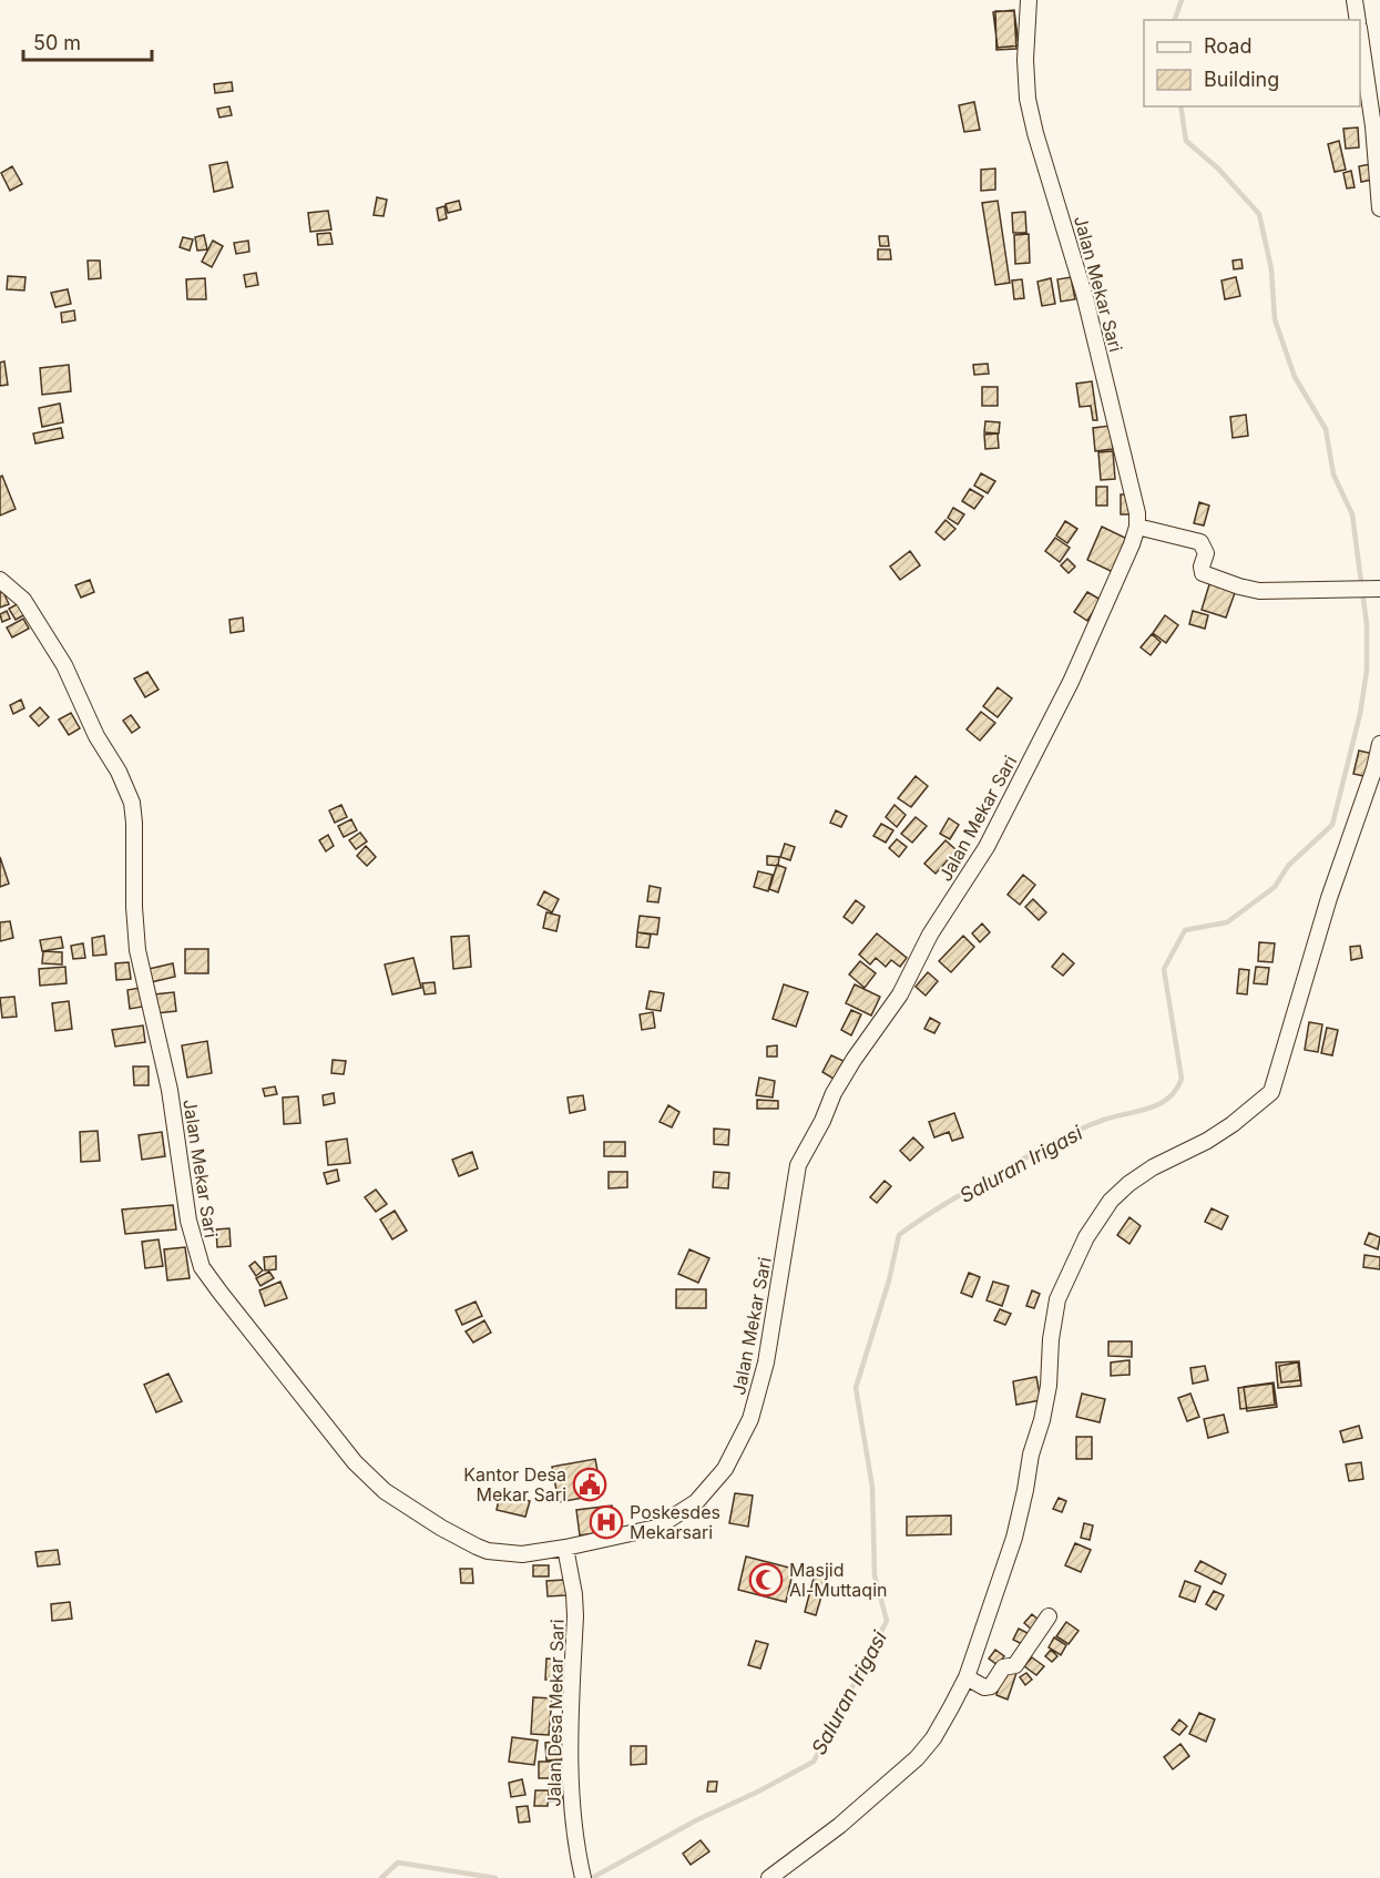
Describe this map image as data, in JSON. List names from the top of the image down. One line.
{"streets":{"street":["Jalan Mekar Sari","Jalan Desa Mekar Sari"]},"crossings":[["Jalan Mekar Sari","Jalan Desa Mekar Sari"]],"water":["Saluran Irigasi"],"places":{"public building":["Kantor Desa Mekar Sari"],"hospital":["Poskesdes Mekarsari"],"mosque":["Masjid Al-Muttaqin"]},"legend":["Road","Building"],"scale_bar":"50 m"}
